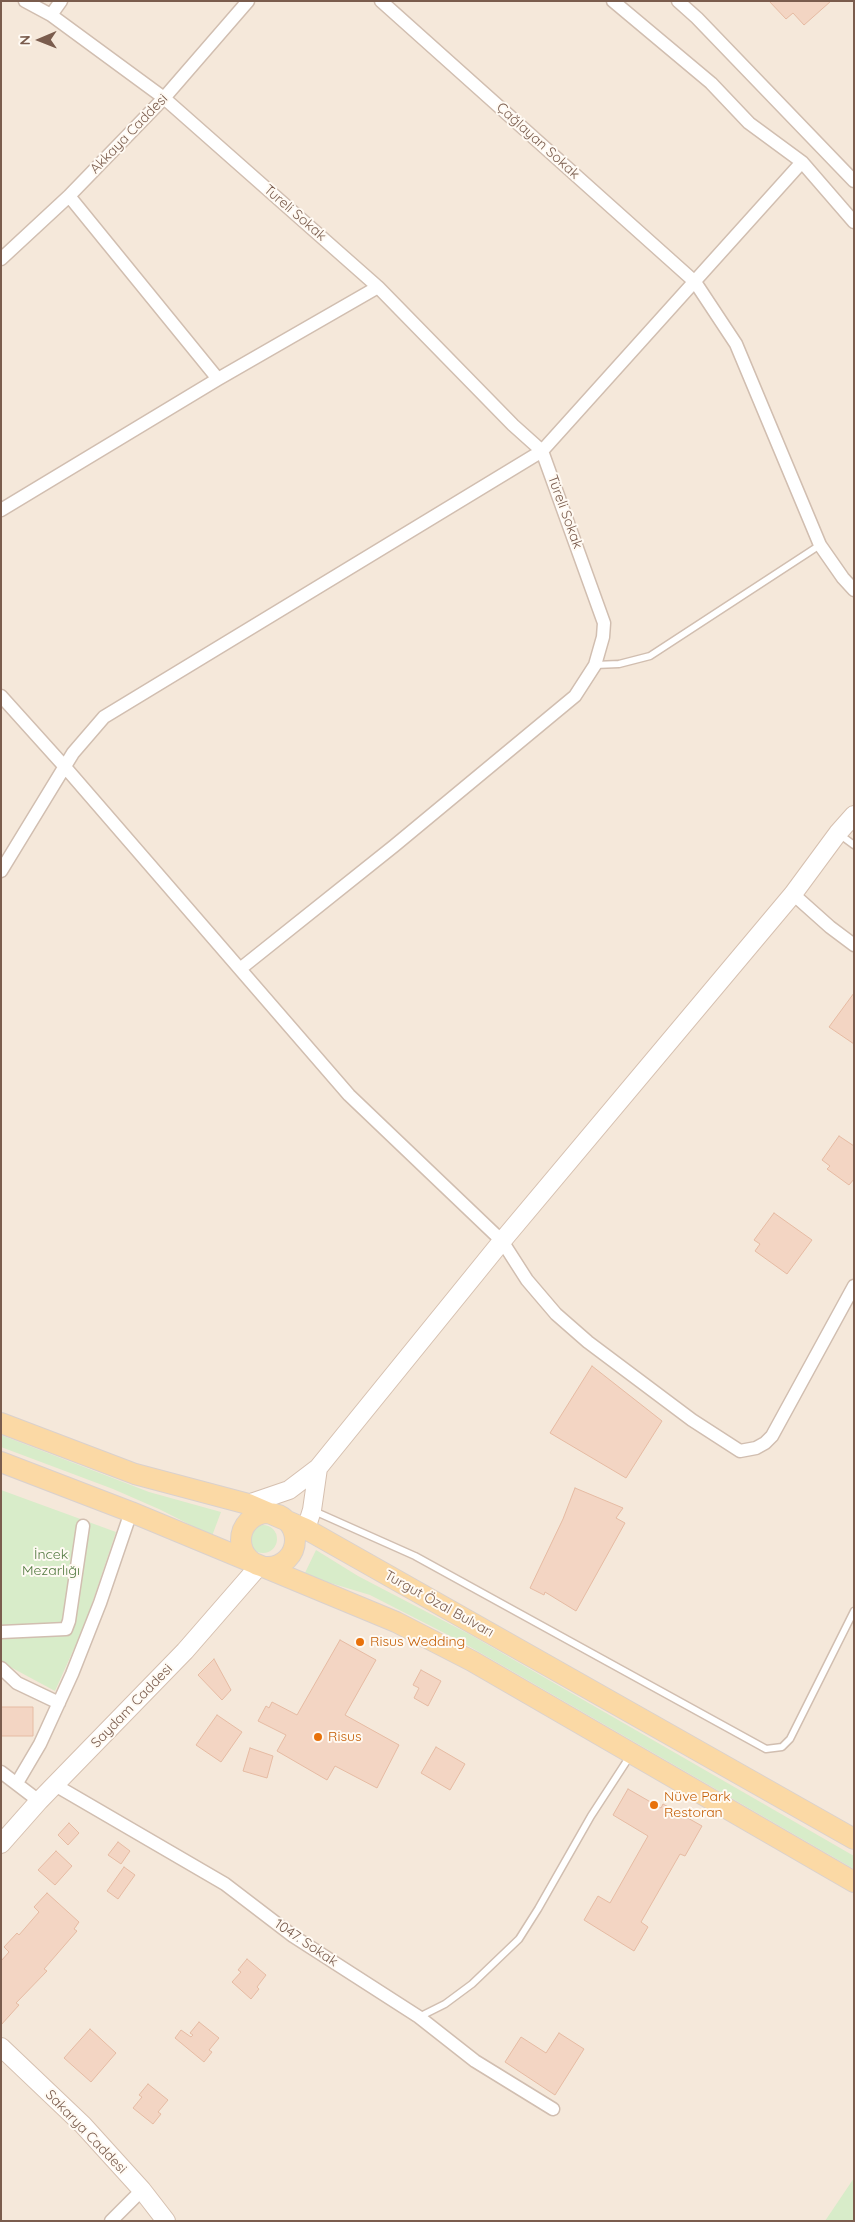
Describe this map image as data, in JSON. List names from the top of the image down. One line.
{"streets":{"main road":["Turgut Özal Bulvarı"],"street":["Akkaya Caddesi","Çağlayan Sokak","Tureli Sokak","Türeli Sokak","Saydam Caddesi","1047. Sokak","Sakarya Caddesi"]},"crossings":[["Akkaya Caddesi","Tureli Sokak"],["Tureli Sokak","Türeli Sokak"],["Turgut Özal Bulvarı","Saydam Caddesi"],["Saydam Caddesi","1047. Sokak"]],"parks":["İncek Mezarlığı"],"places":["Risus Wedding","Risus","Nüve Park Restoran"],"north":"left"}
